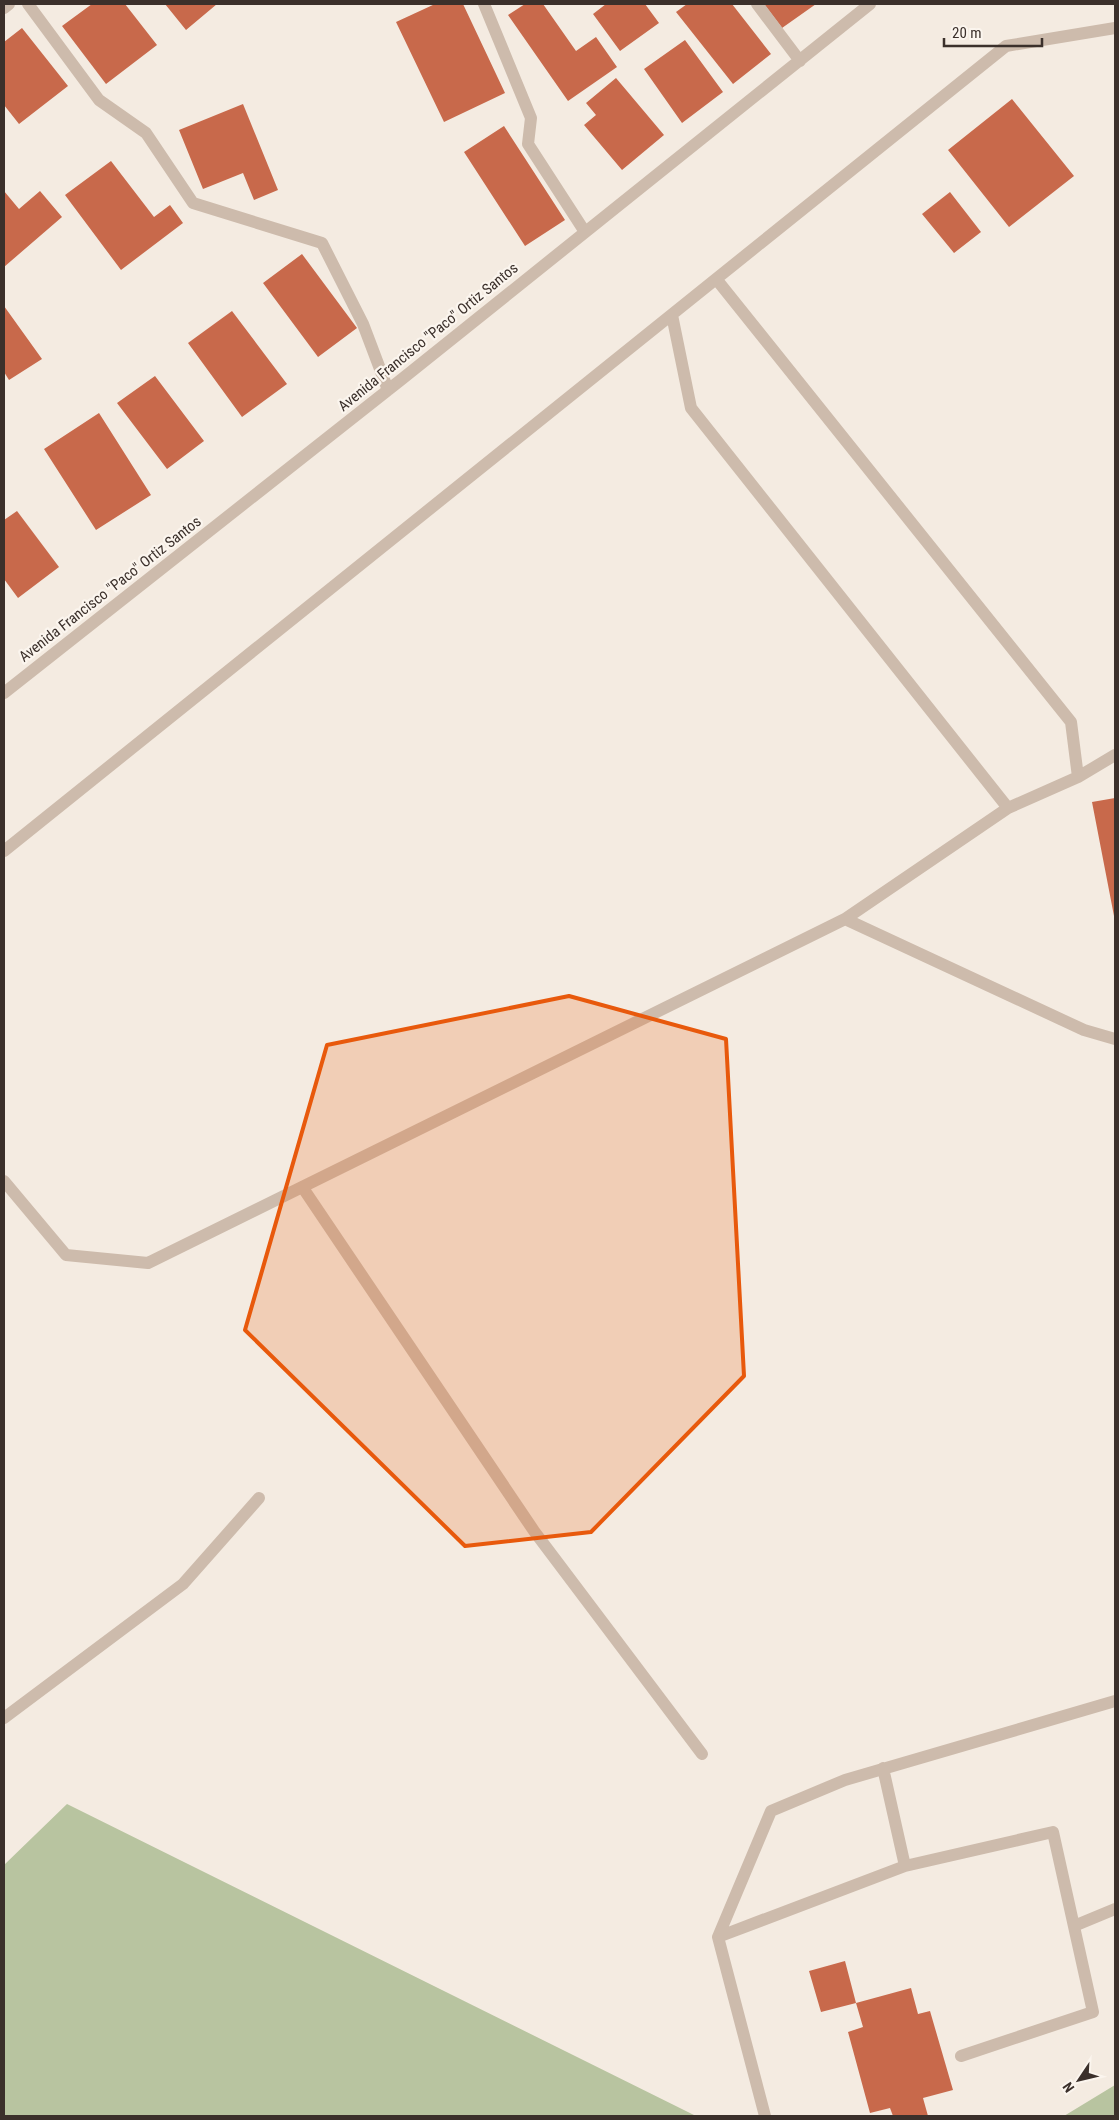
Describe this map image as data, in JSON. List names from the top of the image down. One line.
{"streets":{"street":["Avenida Francisco \"Paco\" Ortiz Santos"]},"scale_bar":"20 m","north":"bottom left"}
